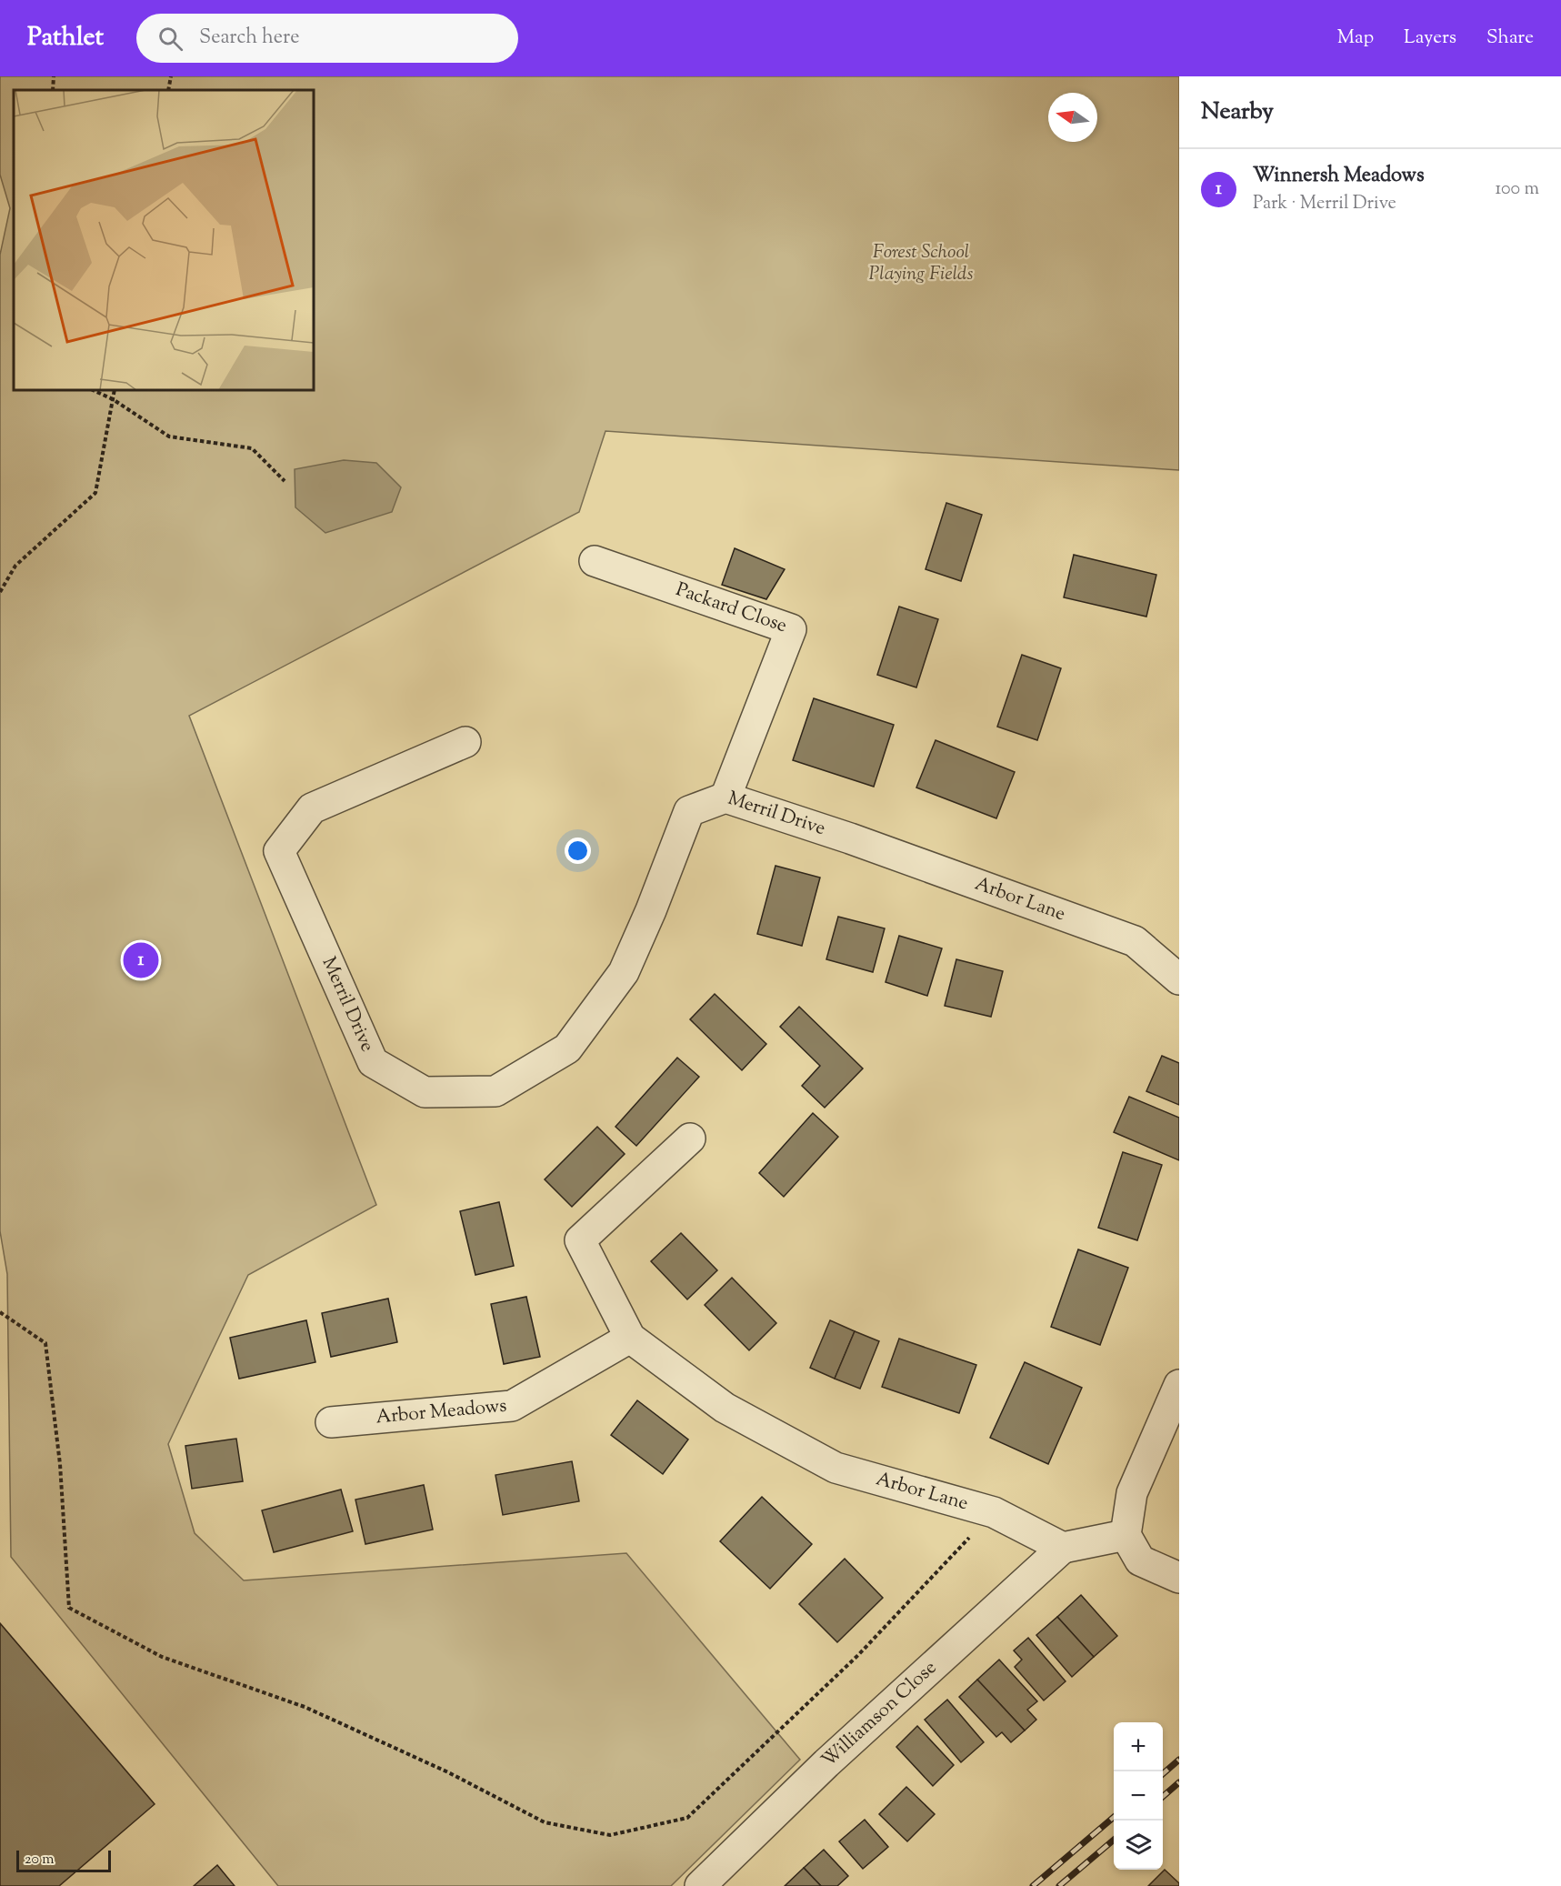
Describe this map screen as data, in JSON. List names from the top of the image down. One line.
{"streets":{"street":["Packard Close","Merril Drive","Arbor Lane","Arbor Meadows","Williamson Close"]},"crossings":[["Packard Close","Merril Drive"],["Merril Drive","Arbor Lane"],["Arbor Lane","Arbor Meadows"],["Arbor Lane","Williamson Close"]],"parks":["Forest School Playing Fields"],"scale_bar":"20 m","north":"left","page":{"header":"Pathlet","search":"Search here","nav":["Map","Layers","Share"],"heading":"Nearby","list":[{"mark":"1","name":"Winnersh Meadows","note":"Park · Merril Drive","value":"100 m"}],"pins":"1","map_buttons":["+","−"],"scale":"20 m"}}
